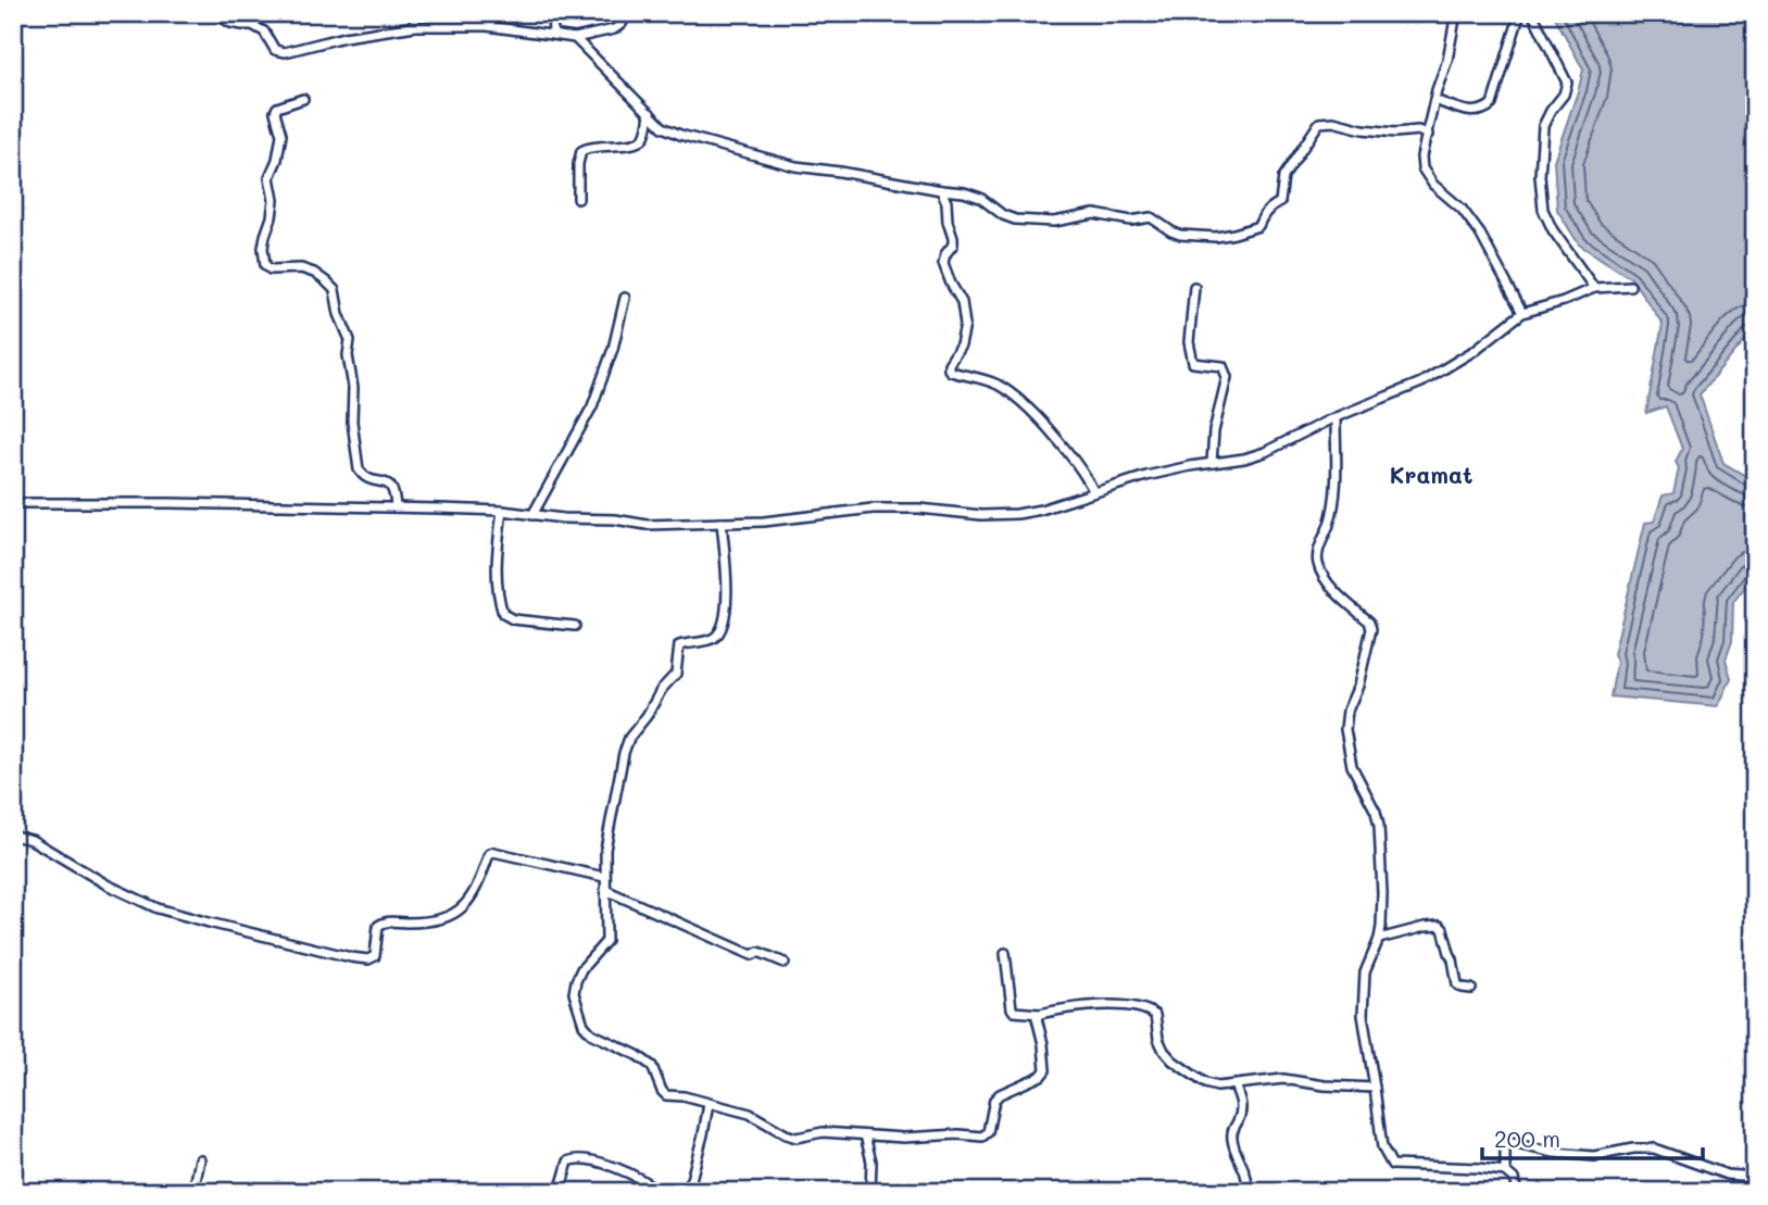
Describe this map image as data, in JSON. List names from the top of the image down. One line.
{"districts":["Kramat"],"scale_bar":"200 m"}
